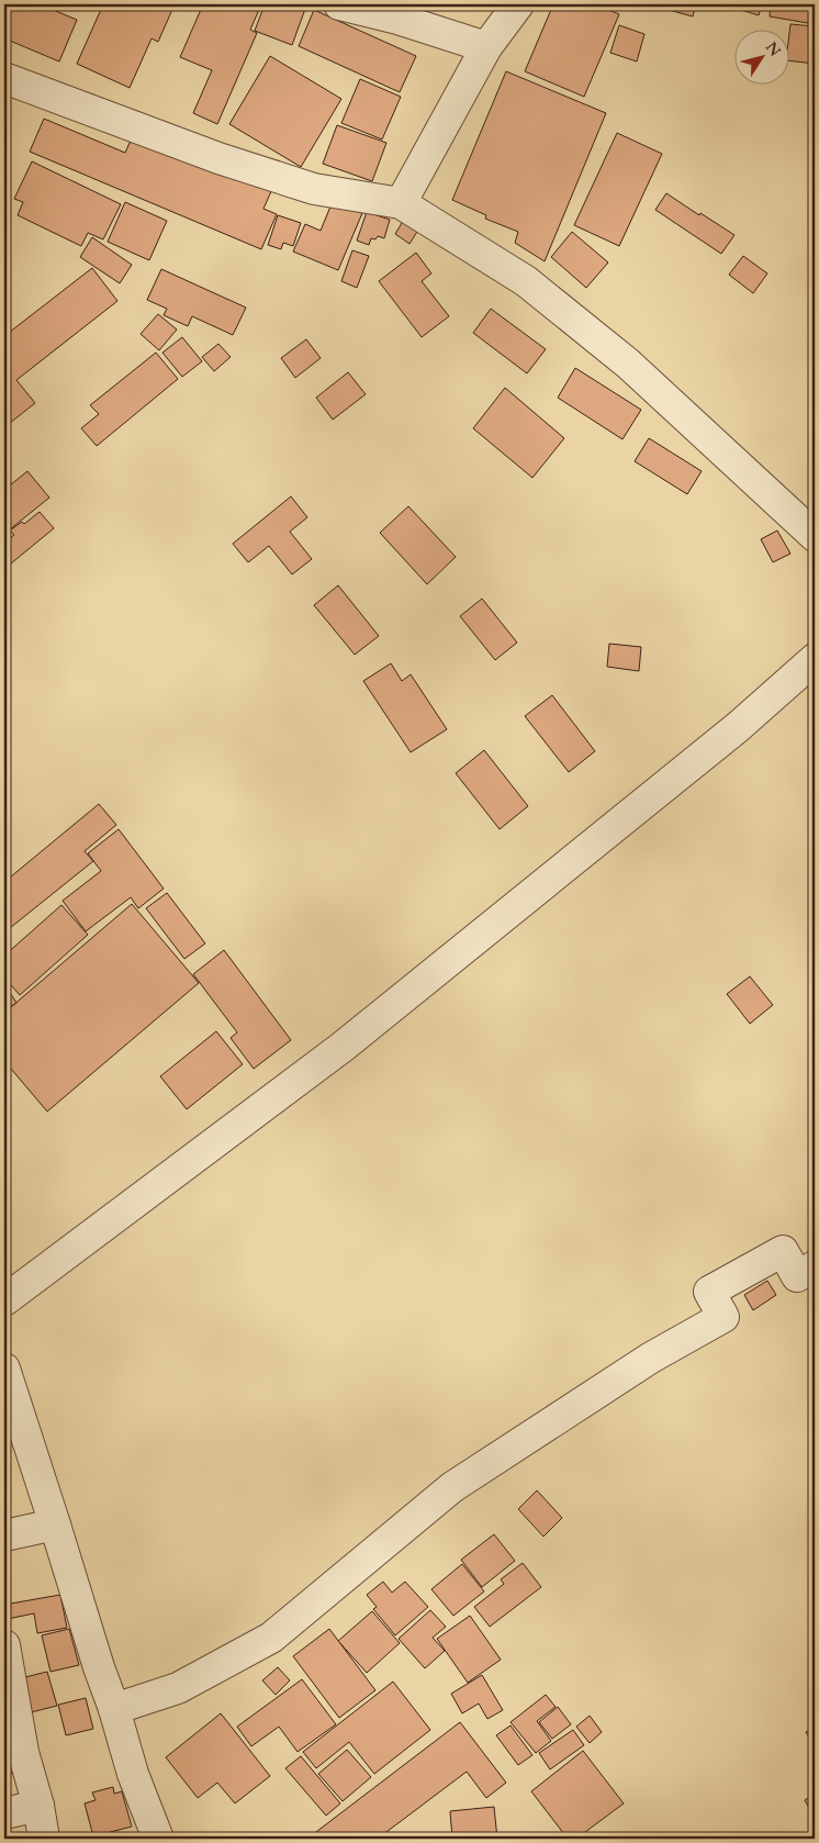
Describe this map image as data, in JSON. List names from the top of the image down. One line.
{"north":"top right"}
